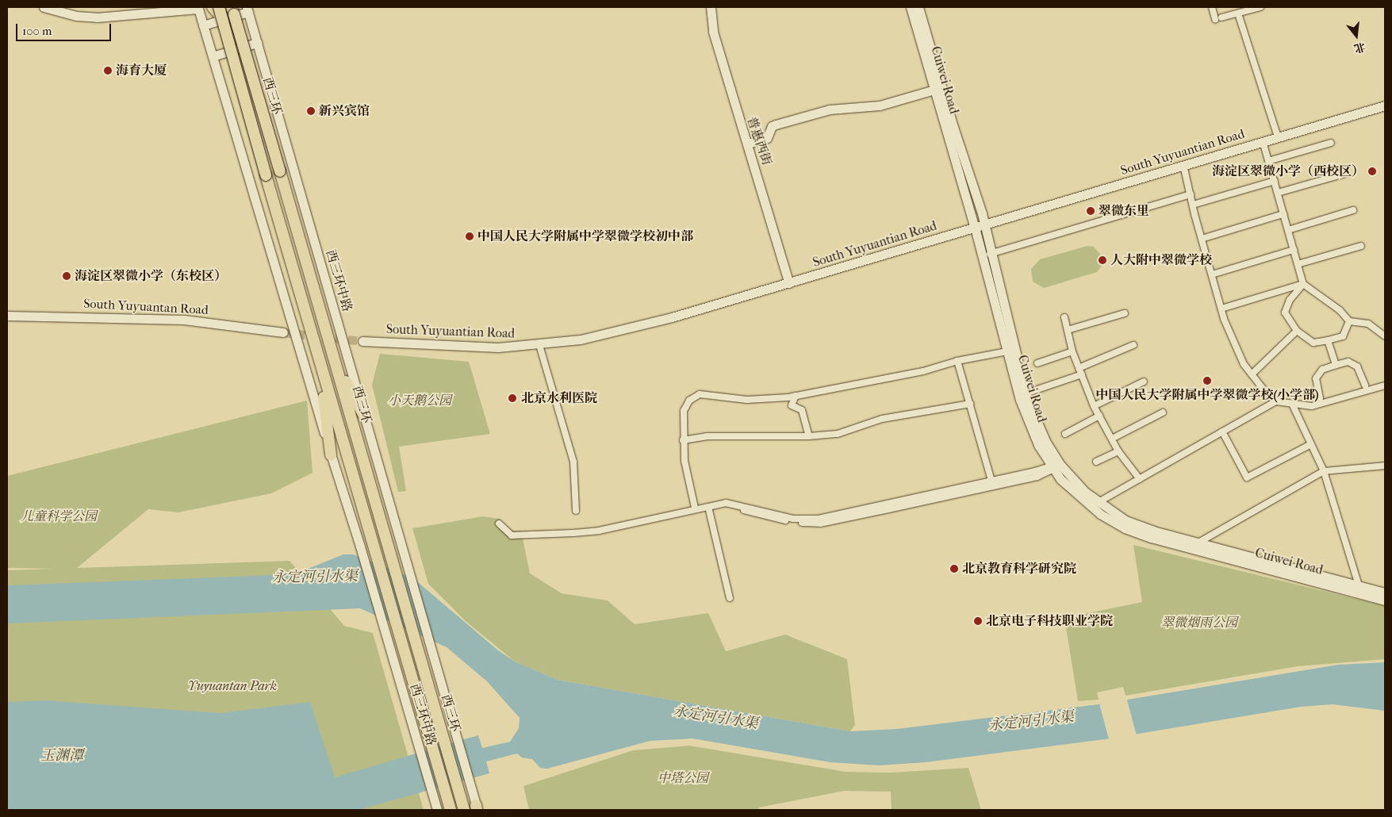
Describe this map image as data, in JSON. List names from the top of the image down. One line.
{"streets":{"highway":["西三环"],"street":["Cuiwei Road","普惠西街","South Yuyuantian Road","西三环中路","South Yuyuantan Road"]},"crossings":[["Cuiwei Road","South Yuyuantian Road"],["普惠西街","South Yuyuantian Road"]],"water":["永定河引水渠","玉渊潭"],"parks":["小天鹅公园","儿童科学公园","翠微烟雨公园","Yuyuantan Park","中塔公园"],"places":["海育大厦","新兴宾馆","海淀区翠微小学（西校区）","翠微东里","中国人民大学附属中学翠微学校初中部","人大附中翠微学校","海淀区翠微小学（东校区）","中国人民大学附属中学翠微学校(小学部)","北京水利医院","北京教育科学研究院","北京电子科技职业学院"],"scale_bar":"100 m","north":"bottom"}
